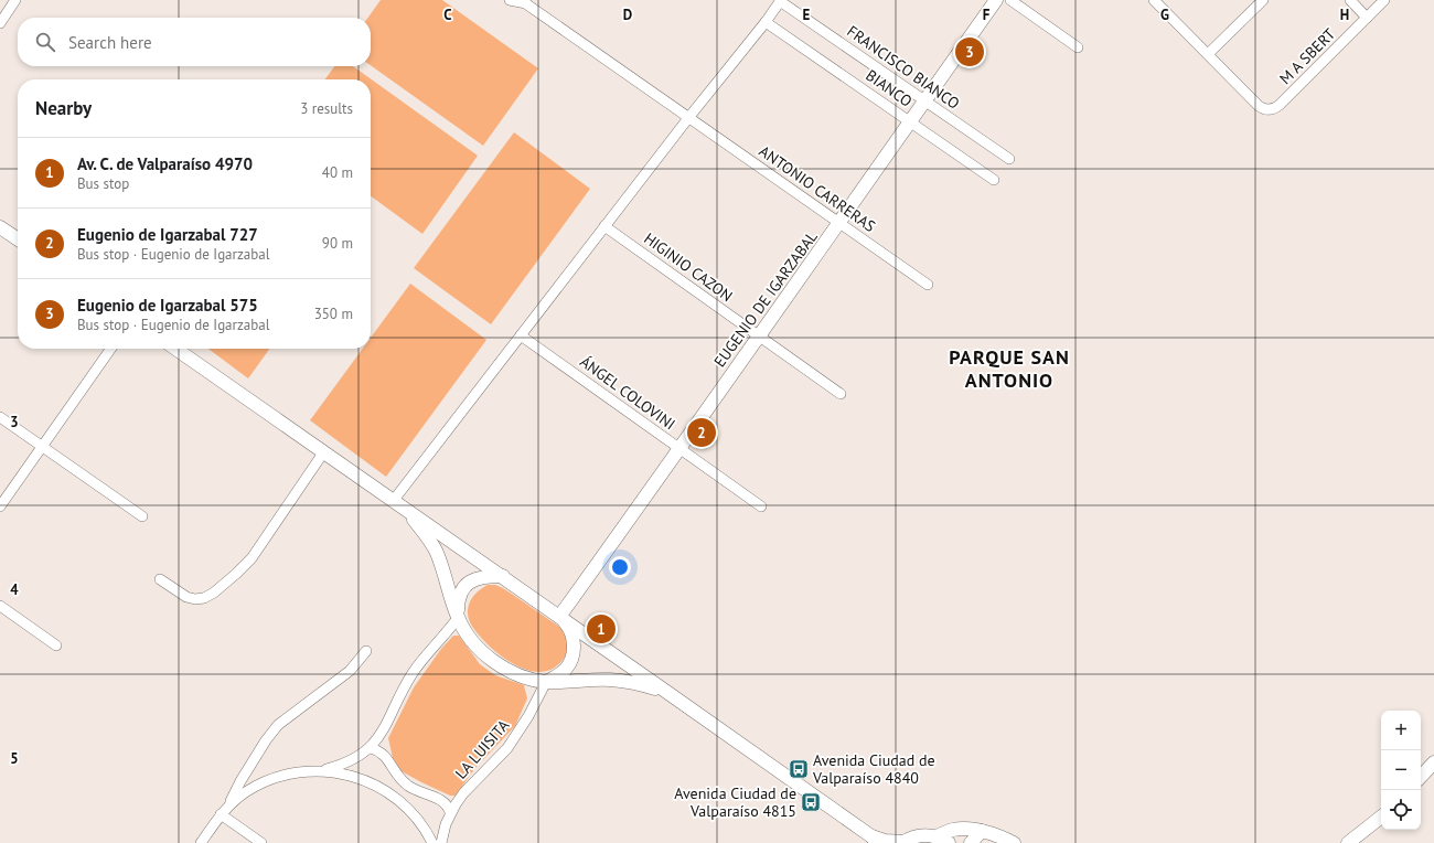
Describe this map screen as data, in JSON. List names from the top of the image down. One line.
{"streets":{"main road":["EUGENIO DE IGARZABAL"],"street":["M A SBERT","FRANCISCO BIANCO","BIANCO","ANTONIO CARRERAS","HIGINIO CAZON","ÁNGEL COLOVINI","LA LUISITA"]},"crossings":[["FRANCISCO BIANCO","EUGENIO DE IGARZABAL"],["BIANCO","EUGENIO DE IGARZABAL"],["ANTONIO CARRERAS","EUGENIO DE IGARZABAL"],["HIGINIO CAZON","EUGENIO DE IGARZABAL"],["EUGENIO DE IGARZABAL","ÁNGEL COLOVINI"],["EUGENIO DE IGARZABAL","LA LUISITA"]],"districts":["PARQUE SAN ANTONIO"],"places":{"bus stop":["Avenida Ciudad de Valparaíso 4840","Avenida Ciudad de Valparaíso 4815"]},"page":{"search":"Search here","pins":["3","2","1"],"heading":["Nearby","3 results"],"list":[{"mark":"1","name":"Av. C. de Valparaíso 4970","note":"Bus stop","value":"40 m"},{"mark":"2","name":"Eugenio de Igarzabal 727","note":"Bus stop · Eugenio de Igarzabal","value":"90 m"},{"mark":"3","name":"Eugenio de Igarzabal 575","note":"Bus stop · Eugenio de Igarzabal","value":"350 m"}],"map_buttons":["+","−"]},"grid":{"columns":["C","D","E","F","G","H"],"rows":["3","4","5"]}}
